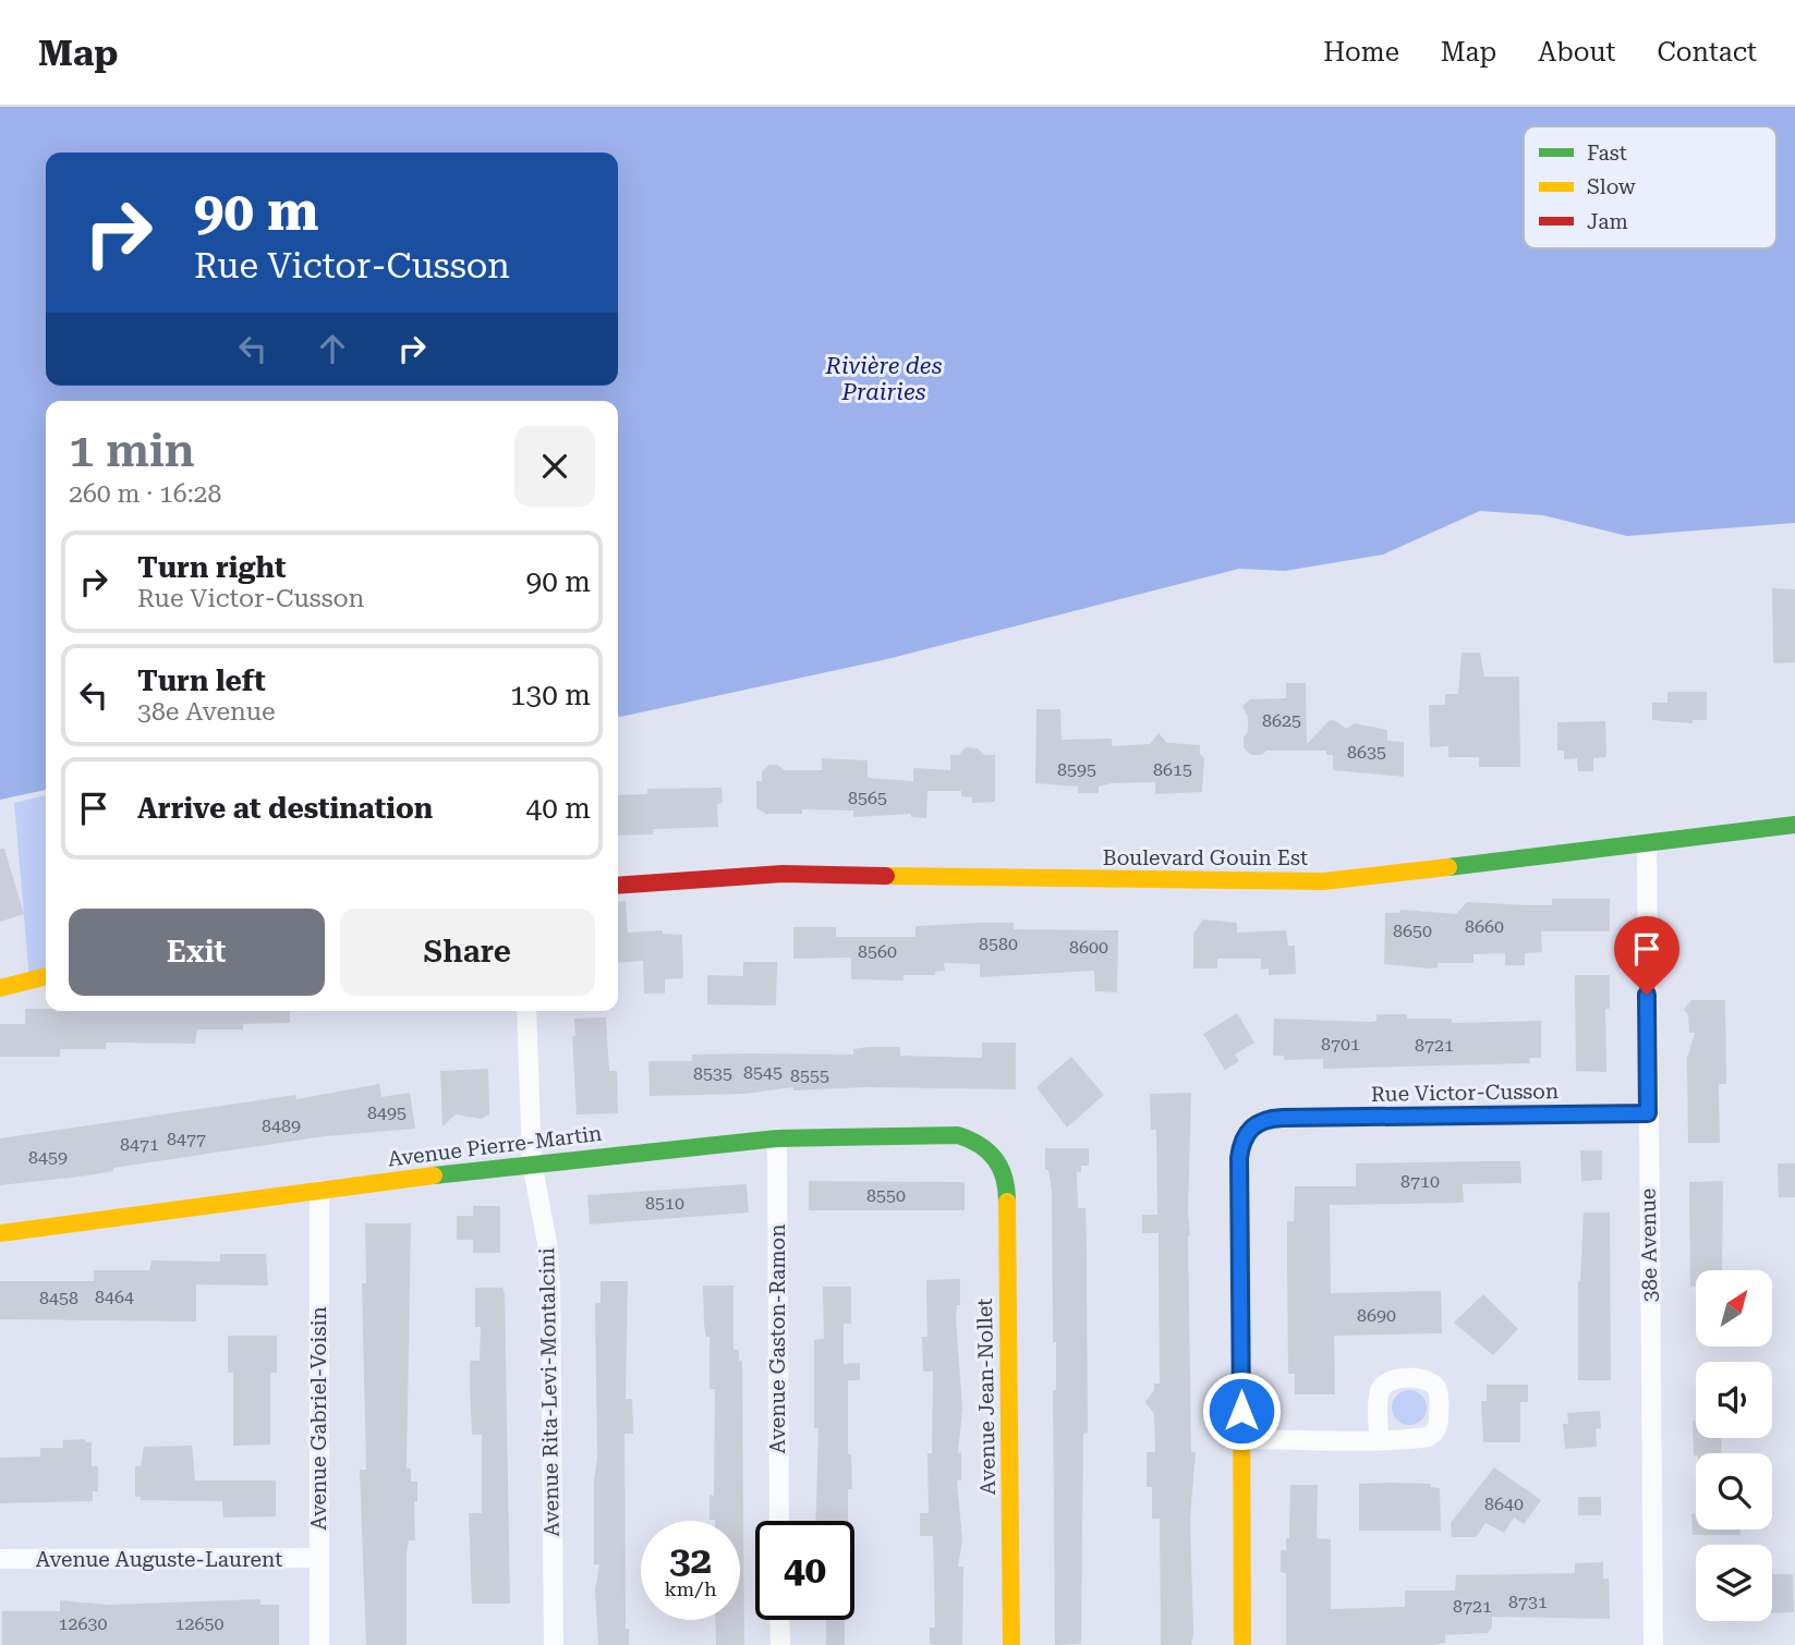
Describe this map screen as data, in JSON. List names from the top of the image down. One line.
{"streets":{"street":["Boulevard Gouin Est","Rue Victor-Cusson","Avenue Pierre-Martin","38e Avenue","Avenue Gaston-Ramon","Avenue Rita-Levi-Montalcini","Avenue Jean-Nollet","Avenue Gabriel-Voisin","Avenue Auguste-Laurent"]},"crossings":[["Boulevard Gouin Est","38e Avenue"],["Rue Victor-Cusson","38e Avenue"],["Avenue Pierre-Martin","Avenue Gaston-Ramon"],["Avenue Pierre-Martin","Avenue Rita-Levi-Montalcini"],["Avenue Pierre-Martin","Avenue Jean-Nollet"],["Avenue Pierre-Martin","Avenue Gabriel-Voisin"],["Avenue Gabriel-Voisin","Avenue Auguste-Laurent"]],"water":["Rivière des Prairies"],"house_numbers":["8625","8635","8595","8615","8565","8660","8650","8580","8600","8560","8701","8721","8545","8535","8555","8495","8489","8477","8471","8459","8710","8550","8510","8464","8458","8690","8640","8731","8721","12630","12650"],"legend":["Fast","Slow","Jam"],"north":"top right","page":{"header":"Map","nav":["Home","Map","About","Contact"],"turn":["90 m","Rue Victor-Cusson"],"heading":["1 min","260 m · 16:28"],"list":[{"name":"Turn right","note":"Rue Victor-Cusson","value":"90 m"},{"name":"Turn left","note":"38e Avenue","value":"130 m"},{"name":"Arrive at destination","value":"40 m"}],"buttons":["Exit","Share"],"speed":"32 km/h","limit":"40"}}
